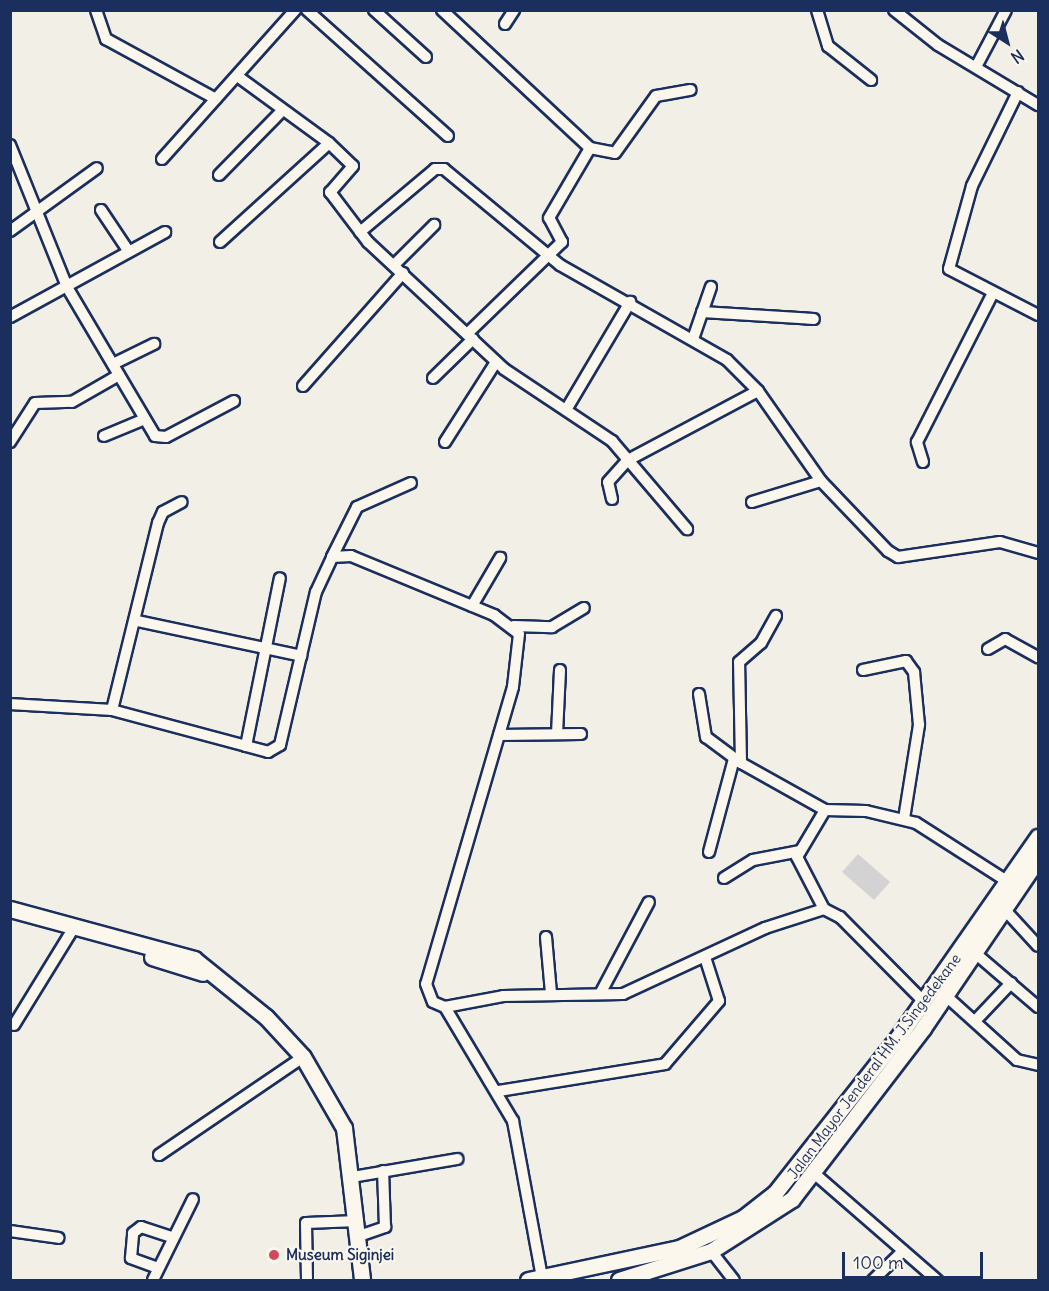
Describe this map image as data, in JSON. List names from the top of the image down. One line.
{"streets":{"main road":["Jalan Mayor Jenderal HM. J.Singedekane"]},"places":["Museum Siginjei"],"scale_bar":"100 m","north":"bottom right"}
